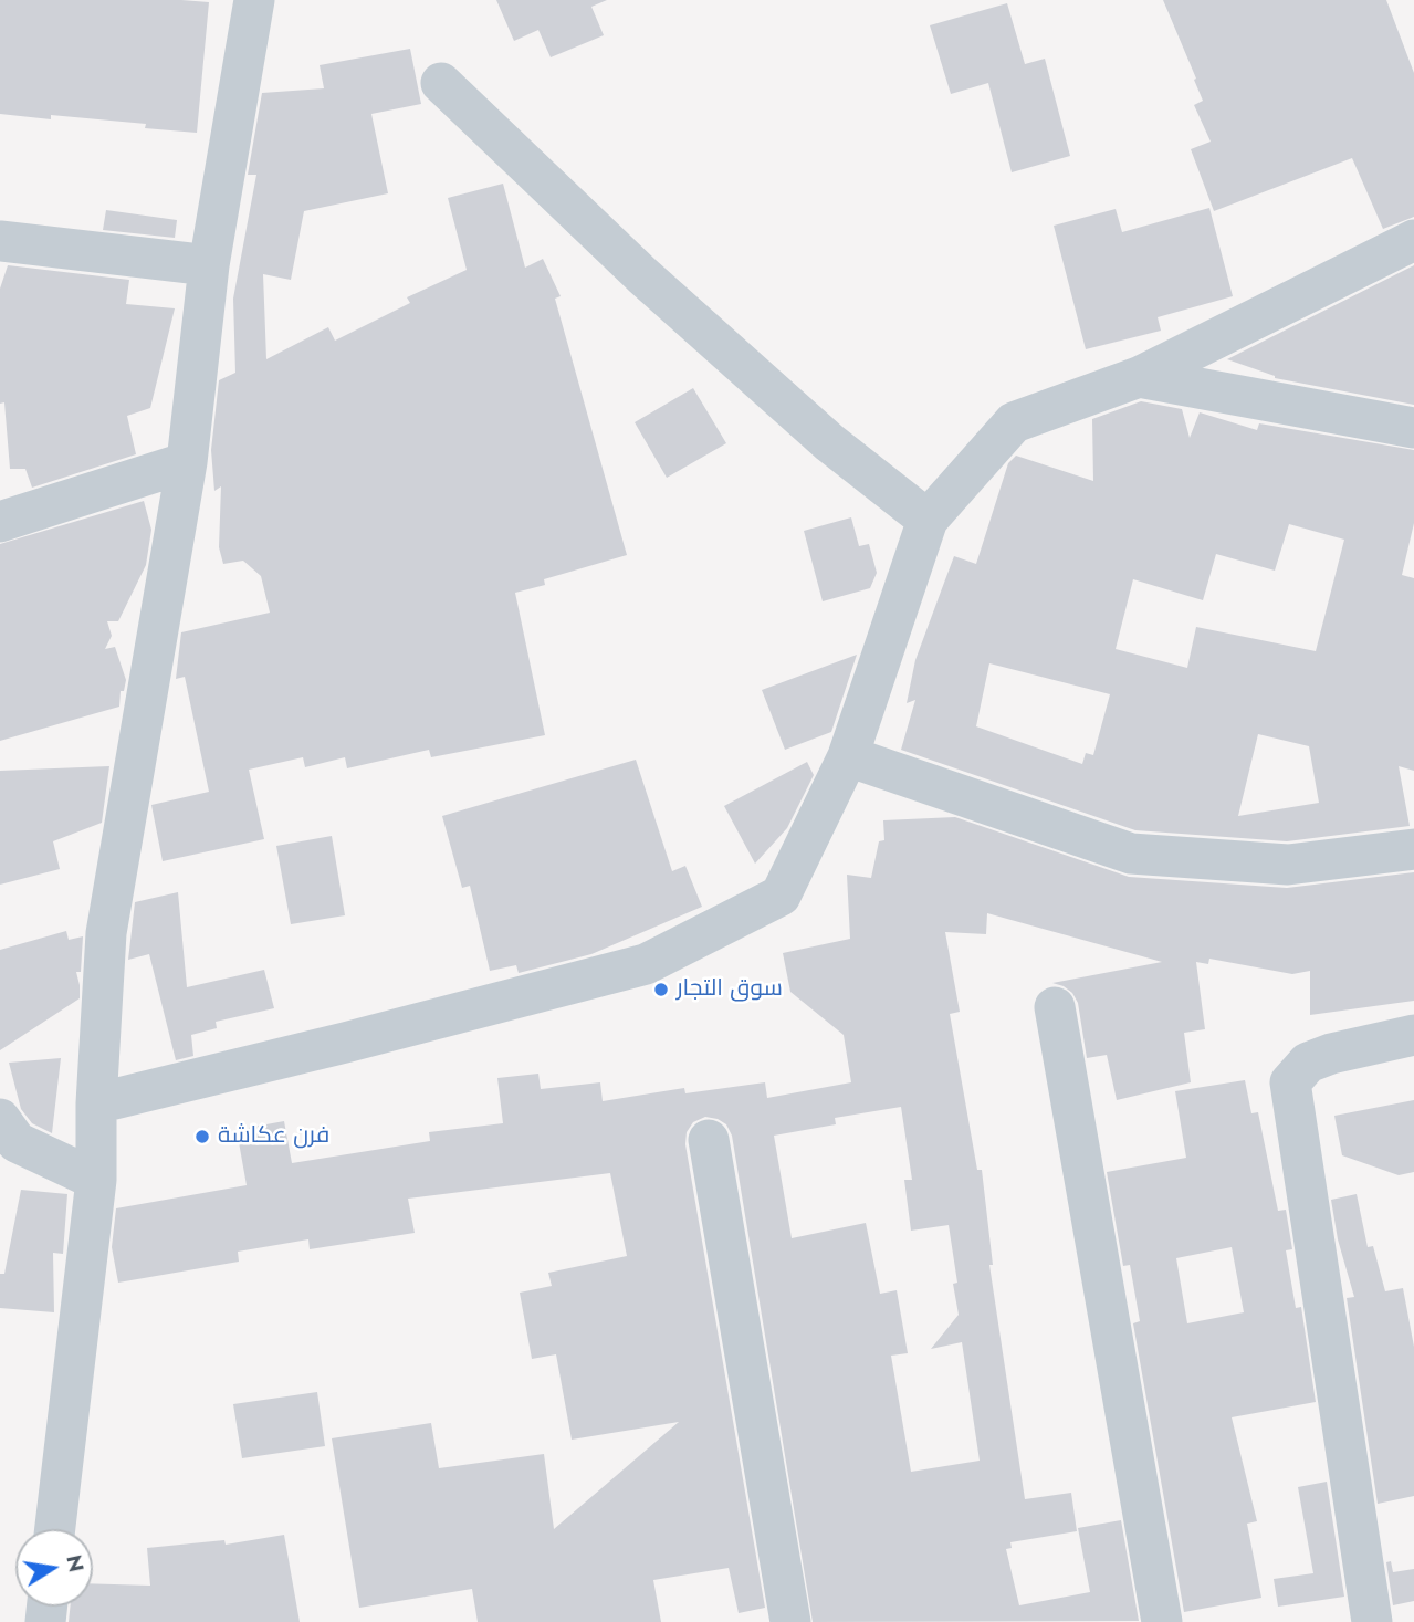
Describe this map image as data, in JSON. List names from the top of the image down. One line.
{"places":["سوق التجار","فرن عكاشة"],"north":"right"}
